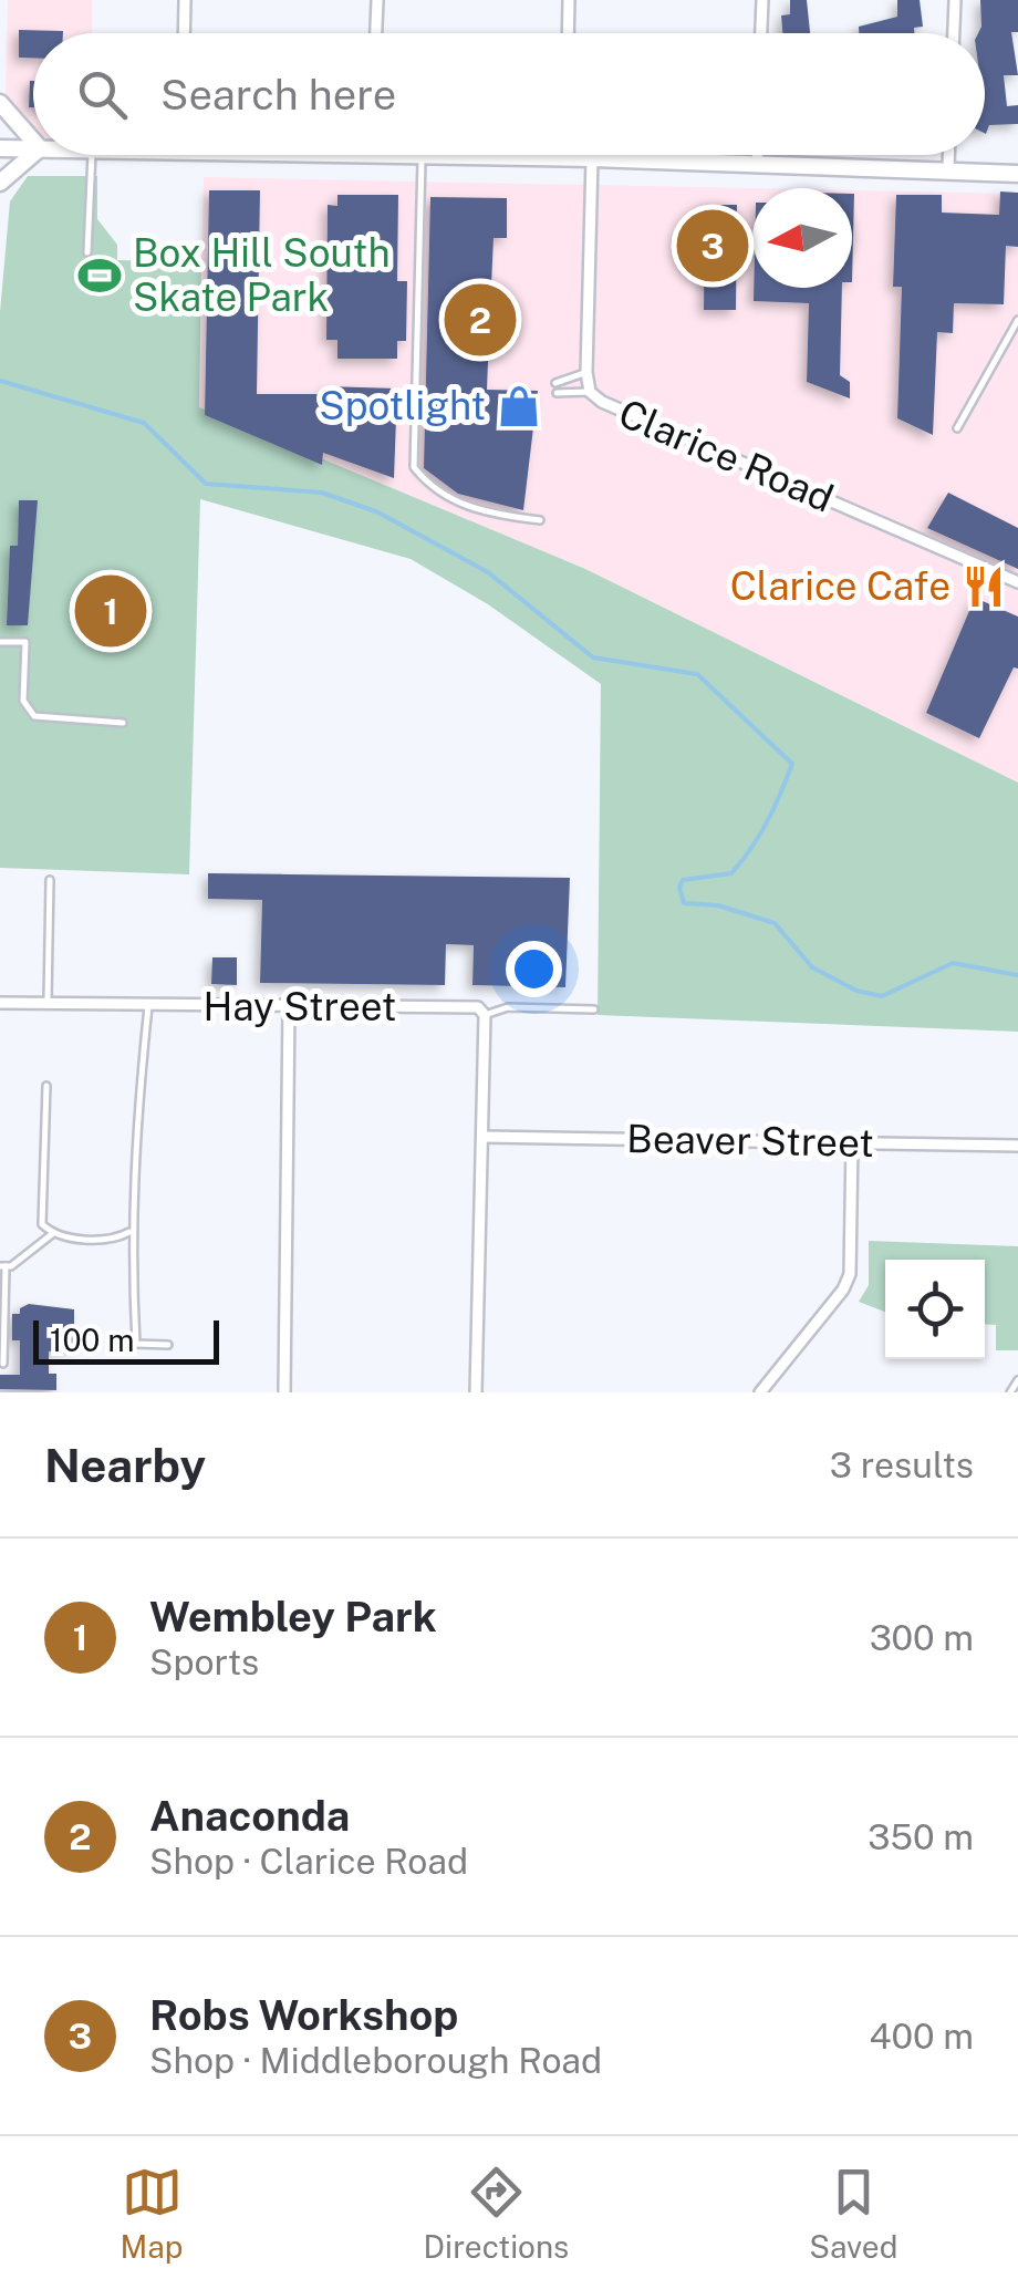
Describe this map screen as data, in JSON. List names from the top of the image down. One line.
{"streets":{"street":["Clarice Road","Hay Street","Beaver Street"]},"places":{"sports":["Box Hill South Skate Park"],"shop":["Spotlight"],"restaurant":["Clarice Cafe"]},"scale_bar":"100 m","north":"left","page":{"search":"Search here","pins":["3","2","1"],"scale":"100 m","heading":["Nearby","3 results"],"list":[{"mark":"1","name":"Wembley Park","note":"Sports","value":"300 m"},{"mark":"2","name":"Anaconda","note":"Shop · Clarice Road","value":"350 m"},{"mark":"3","name":"Robs Workshop","note":"Shop · Middleborough Road","value":"400 m"}],"nav":["Map","Directions","Saved"]}}
